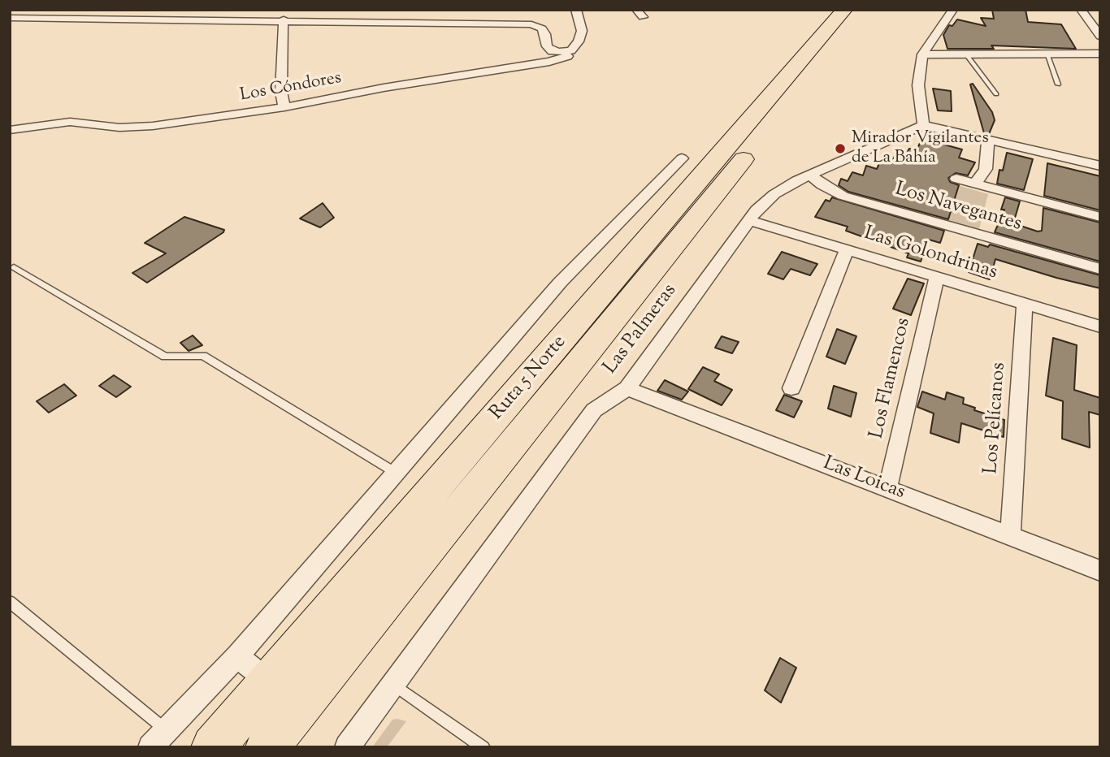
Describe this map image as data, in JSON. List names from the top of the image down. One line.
{"streets":{"highway":["Ruta 5 Norte"],"street":["Los Cóndores","Los Navegantes","Las Golondrinas","Las Palmeras","Los Flamencos","Los Pelícanos","Las Loicas"]},"crossings":[["Los Navegantes","Las Palmeras"],["Las Golondrinas","Las Palmeras"],["Las Golondrinas","Los Flamencos"],["Las Golondrinas","Los Pelícanos"],["Las Palmeras","Las Loicas"],["Los Flamencos","Las Loicas"],["Los Pelícanos","Las Loicas"]],"places":["Mirador Vigilantes de La Bahía"]}
